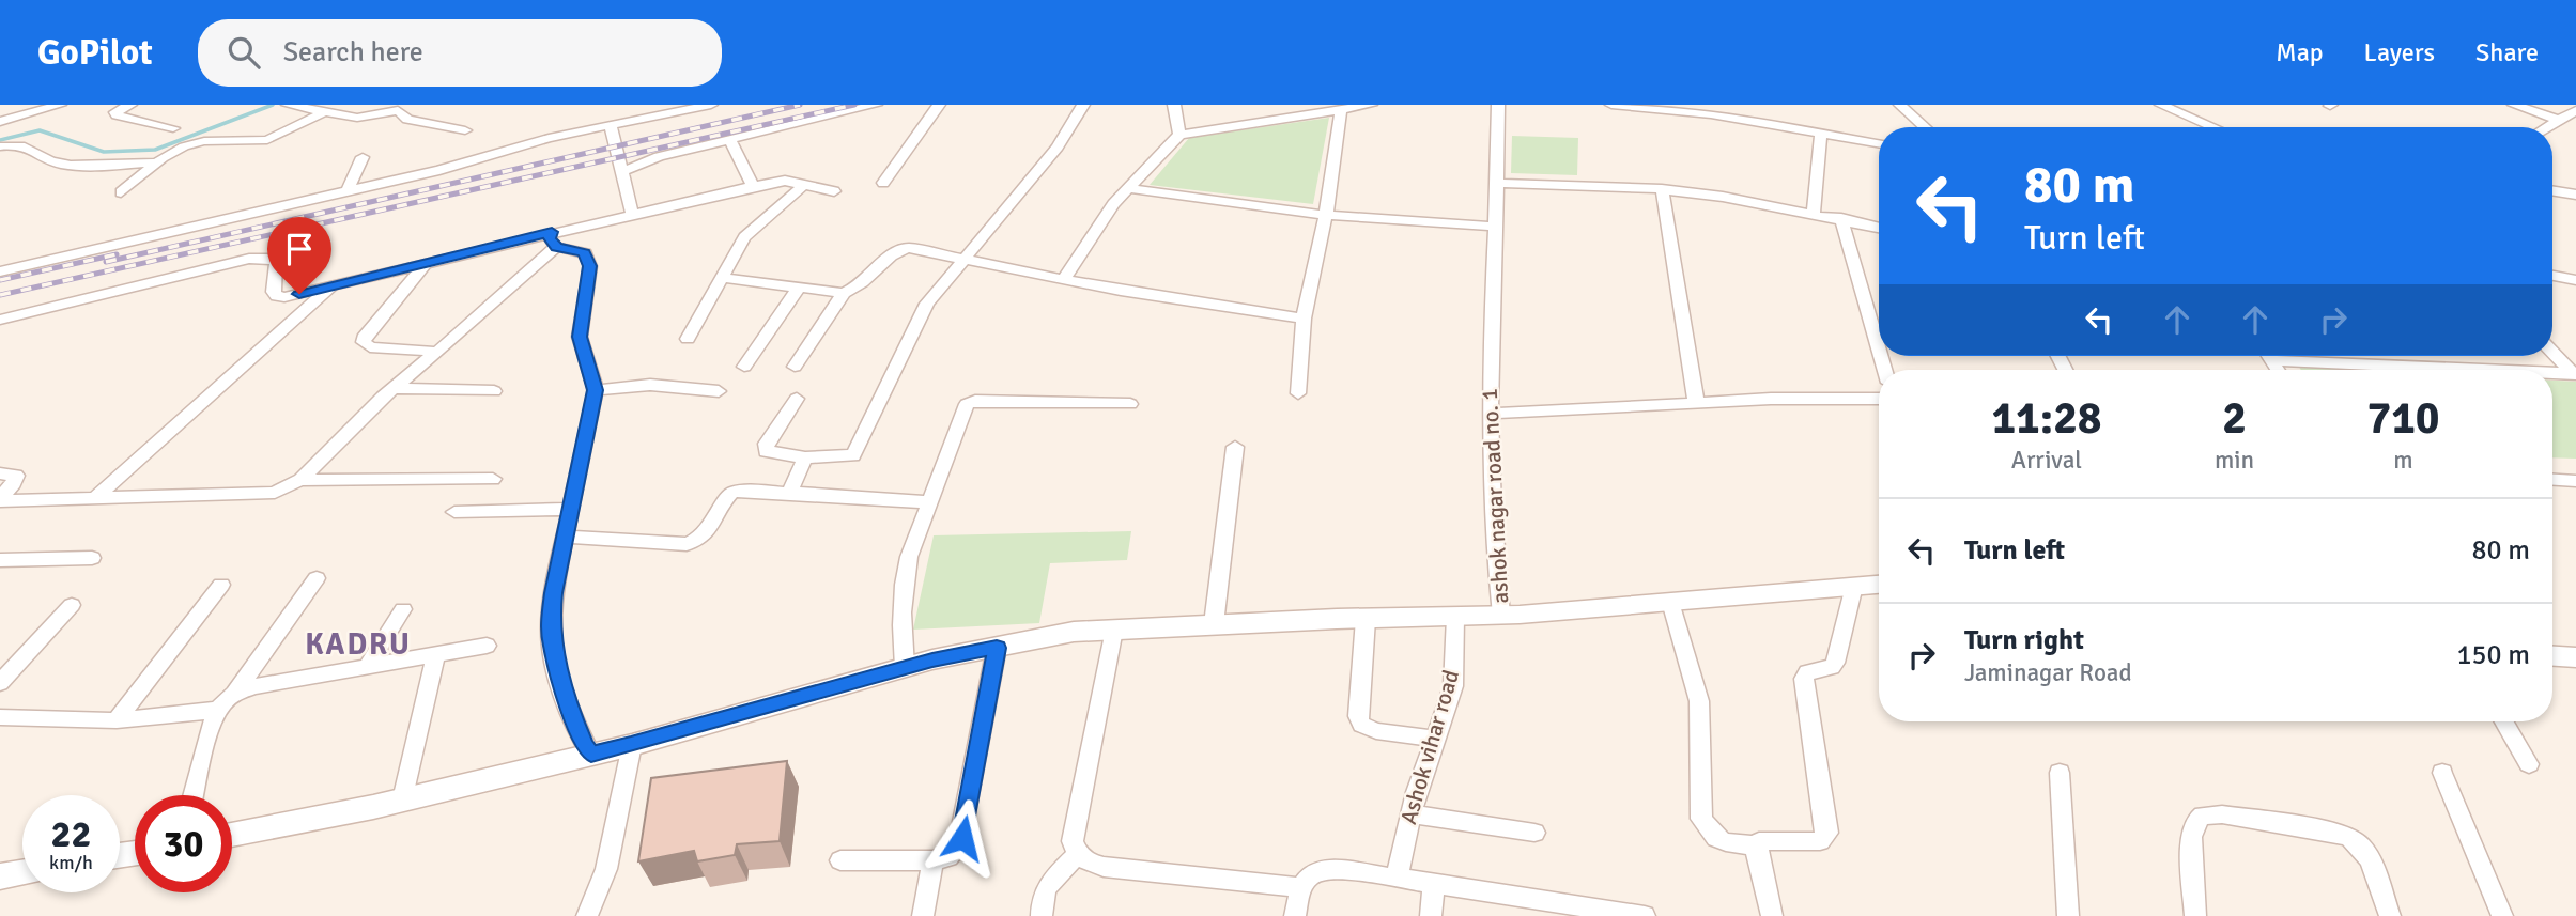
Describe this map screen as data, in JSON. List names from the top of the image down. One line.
{"streets":{"street":["ashok nagar road no. 1","Ashok vihar road"]},"districts":["KADRU"],"page":{"header":"GoPilot","search":"Search here","nav":["Map","Layers","Share"],"turn":["80 m","Turn left"],"eta":["11:28","Arrival","2","min","710","m"],"list":[{"name":"Turn left","value":"80 m"},{"name":"Turn right","note":"Jaminagar Road","value":"150 m"}],"speed":"22 km/h","limit":"30"}}
